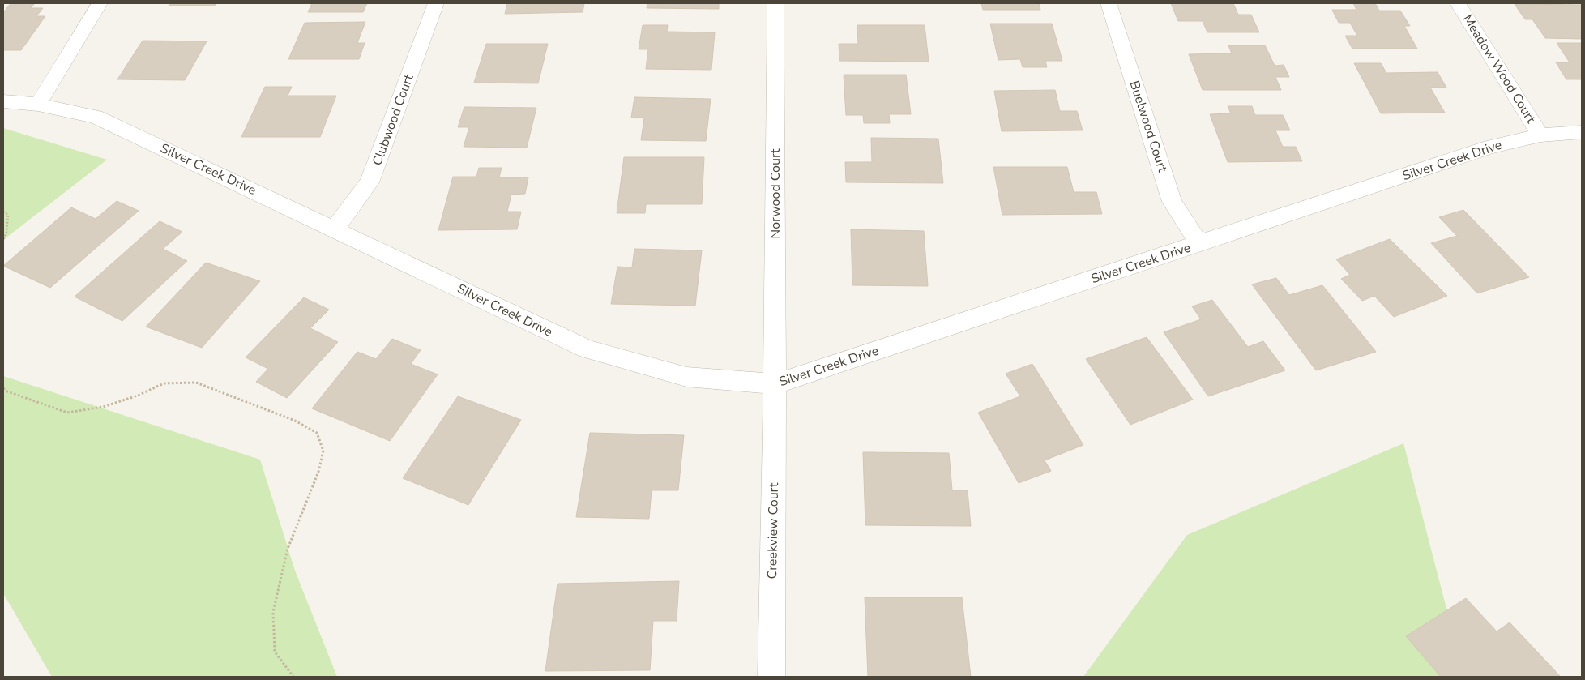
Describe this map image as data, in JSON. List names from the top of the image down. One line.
{"streets":{"street":["Meadow Wood Court","Clubwood Court","Buelwood Court","Silver Creek Drive","Norwood Court","Creekview Court"]},"crossings":[["Meadow Wood Court","Silver Creek Drive"],["Clubwood Court","Silver Creek Drive"],["Buelwood Court","Silver Creek Drive"],["Silver Creek Drive","Norwood Court"],["Silver Creek Drive","Creekview Court"],["Norwood Court","Creekview Court"]]}
